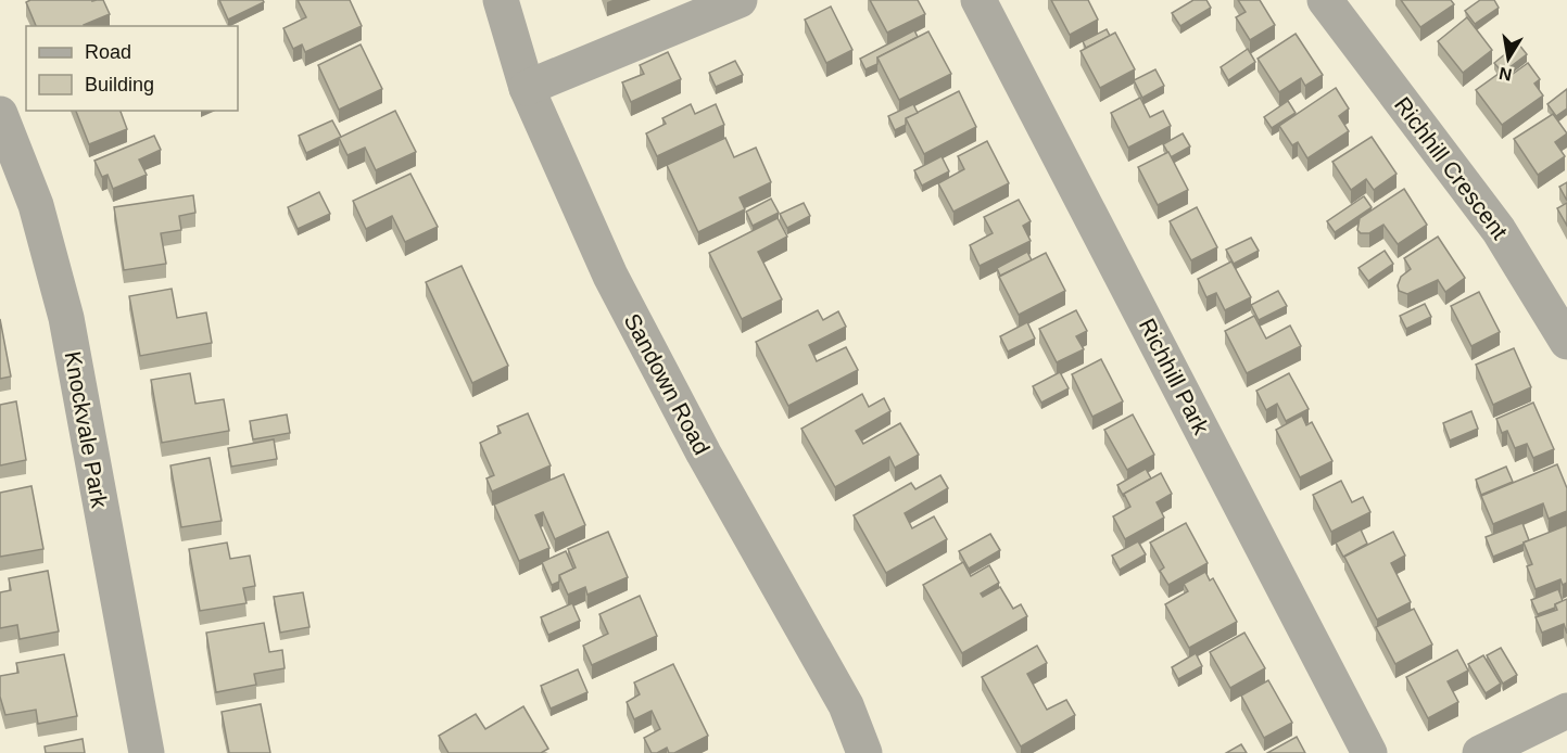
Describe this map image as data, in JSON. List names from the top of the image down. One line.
{"streets":{"street":["Richhill Crescent","Richhill Park","Sandown Road","Knockvale Park"]},"legend":["Road","Building"],"north":"bottom"}
